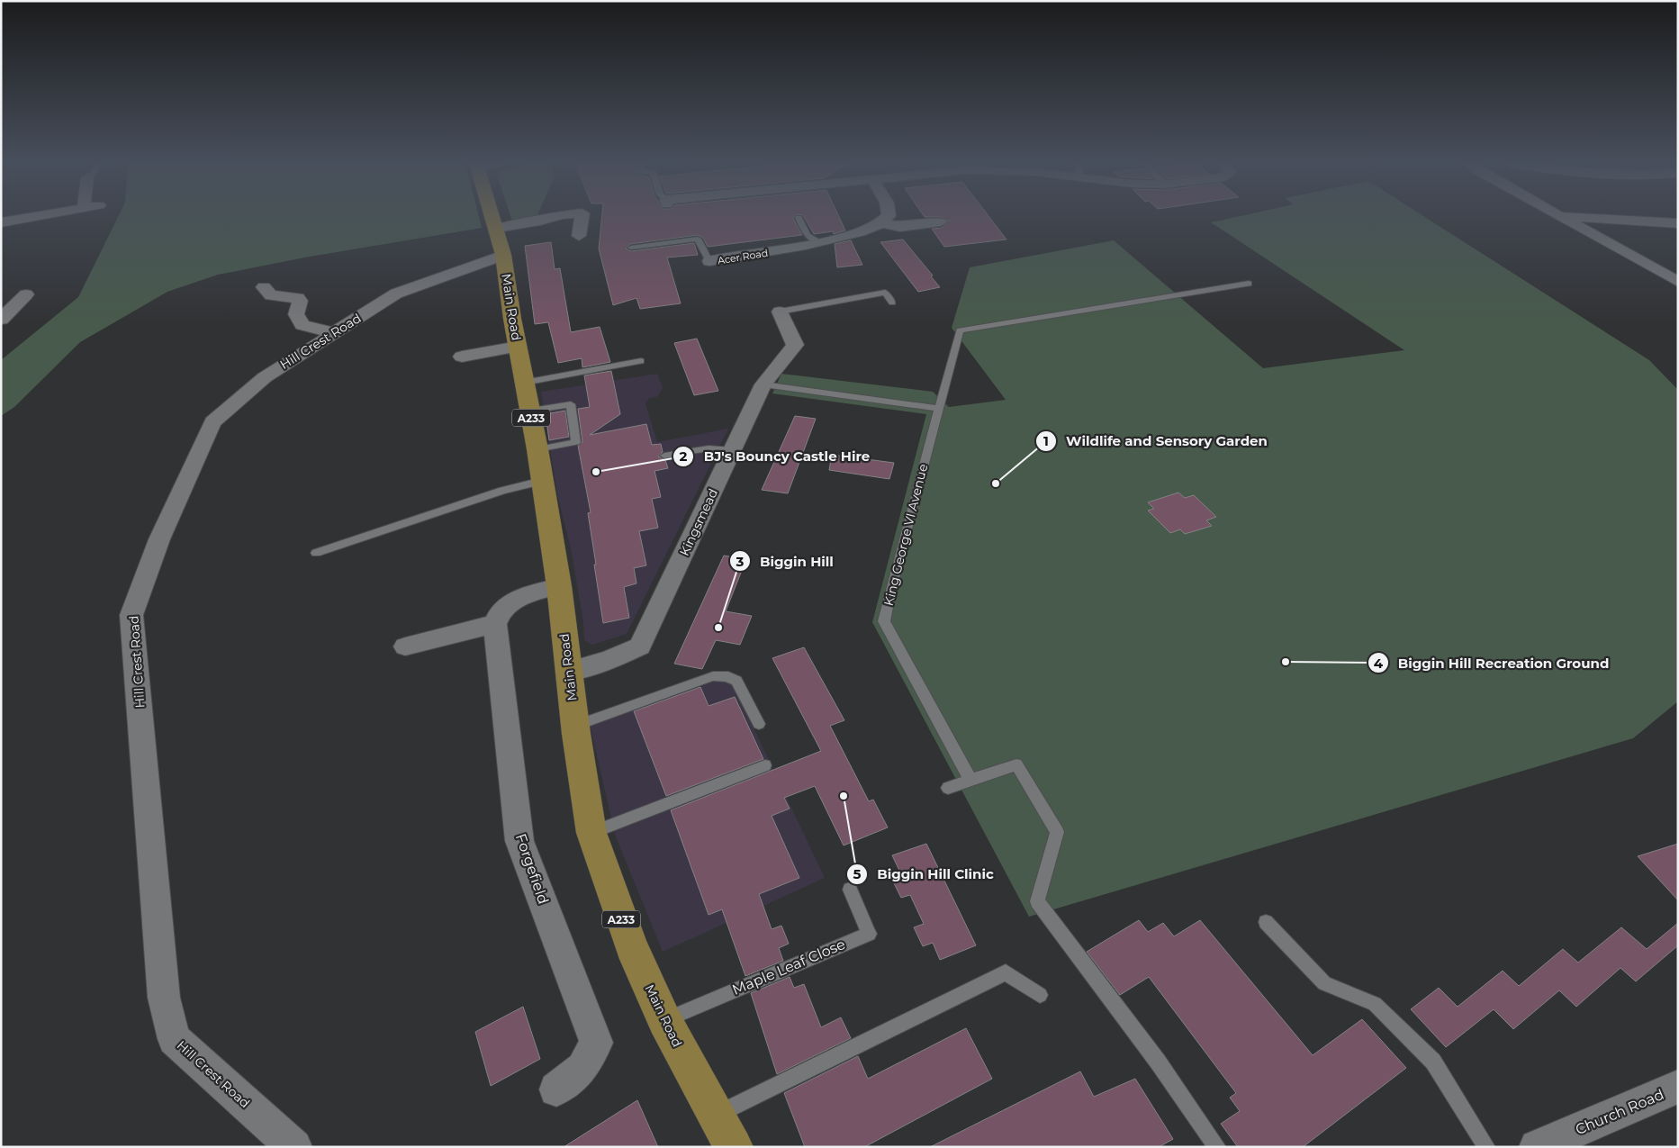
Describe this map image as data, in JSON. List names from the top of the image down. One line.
{"streets":{"main road":["Main Road","A233"],"street":["Acer Road","Hill Crest Road","Kingsmead","Forgefield","Church Road"],"lane":["King George VI Avenue","Maple Leaf Close"]},"crossings":[["Main Road","Hill Crest Road"],["Main Road","Kingsmead"],["Main Road","Maple Leaf Close"]],"places":["BJ's Bouncy Castle Hire","Wildlife and Sensory Garden","Biggin Hill","Biggin Hill Recreation Ground","Biggin Hill Clinic"]}
